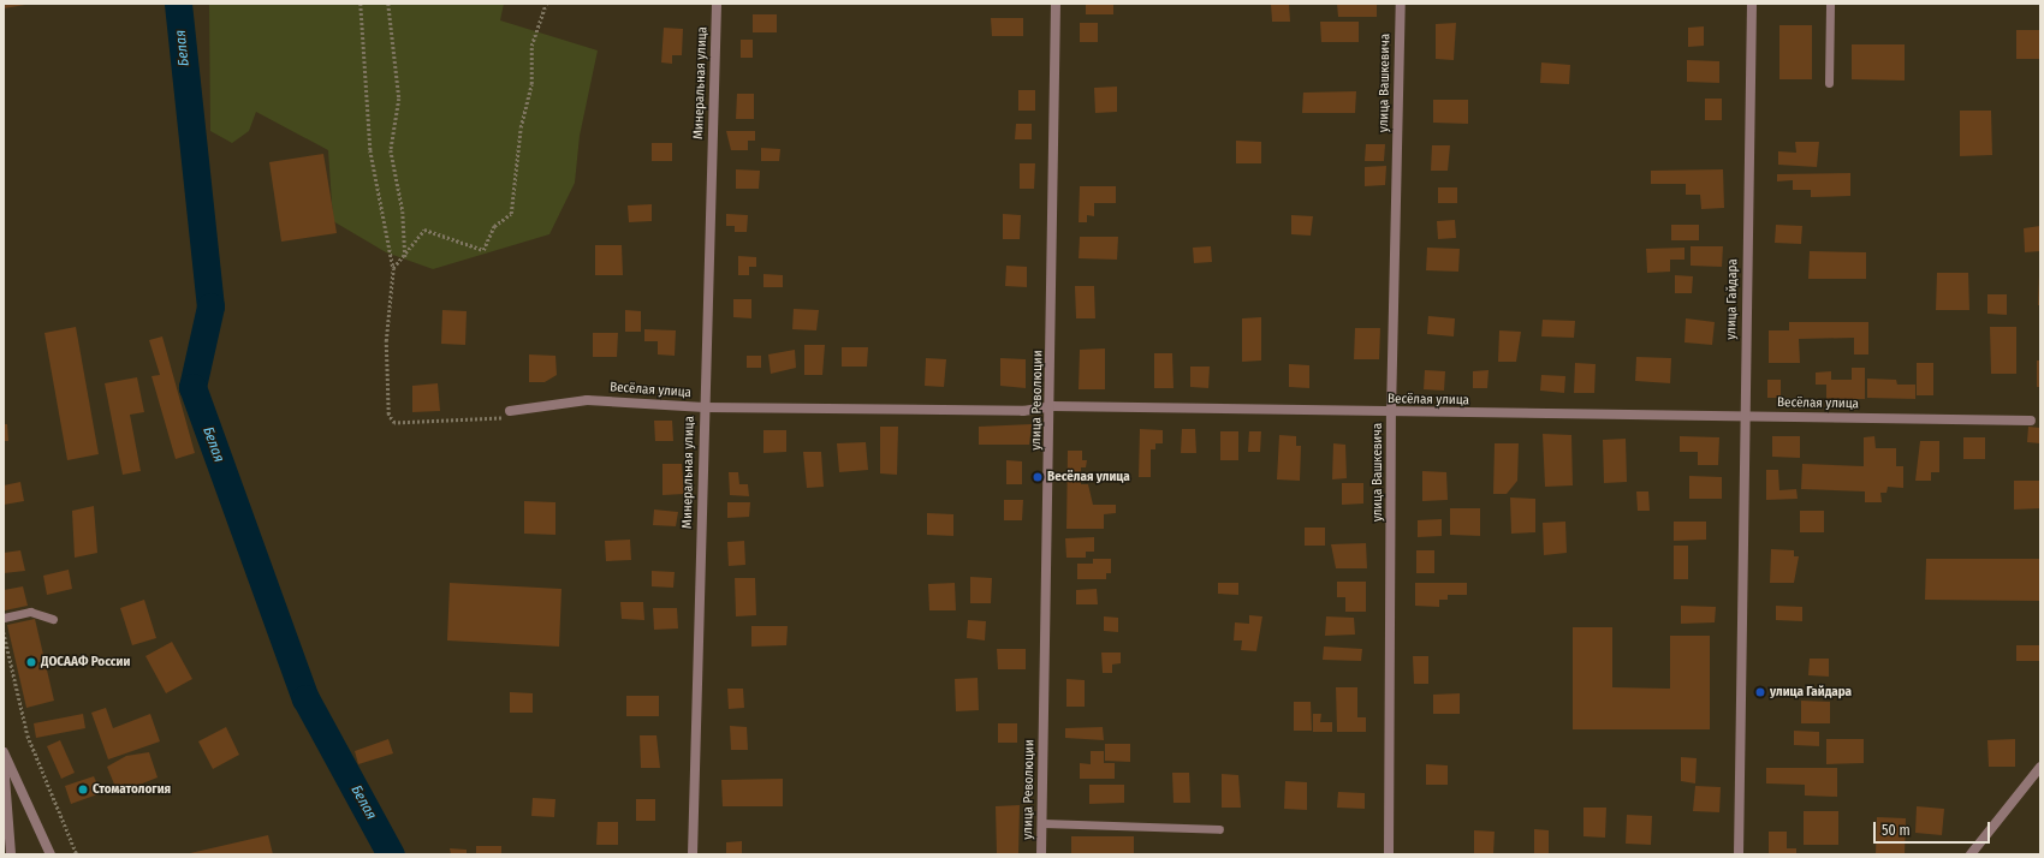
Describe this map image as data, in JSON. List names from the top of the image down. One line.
{"streets":{"street":["Минеральная улица","улица Вашкевича","улица Гайдара","Весёлая улица","улица Революции"]},"crossings":[["Минеральная улица","Весёлая улица"],["улица Вашкевича","Весёлая улица"],["улица Гайдара","Весёлая улица"],["Весёлая улица","улица Революции"]],"water":["Белая"],"places":["Весёлая улица","ДОСААФ России","улица Гайдара","Стоматология"],"scale_bar":"50 m"}
